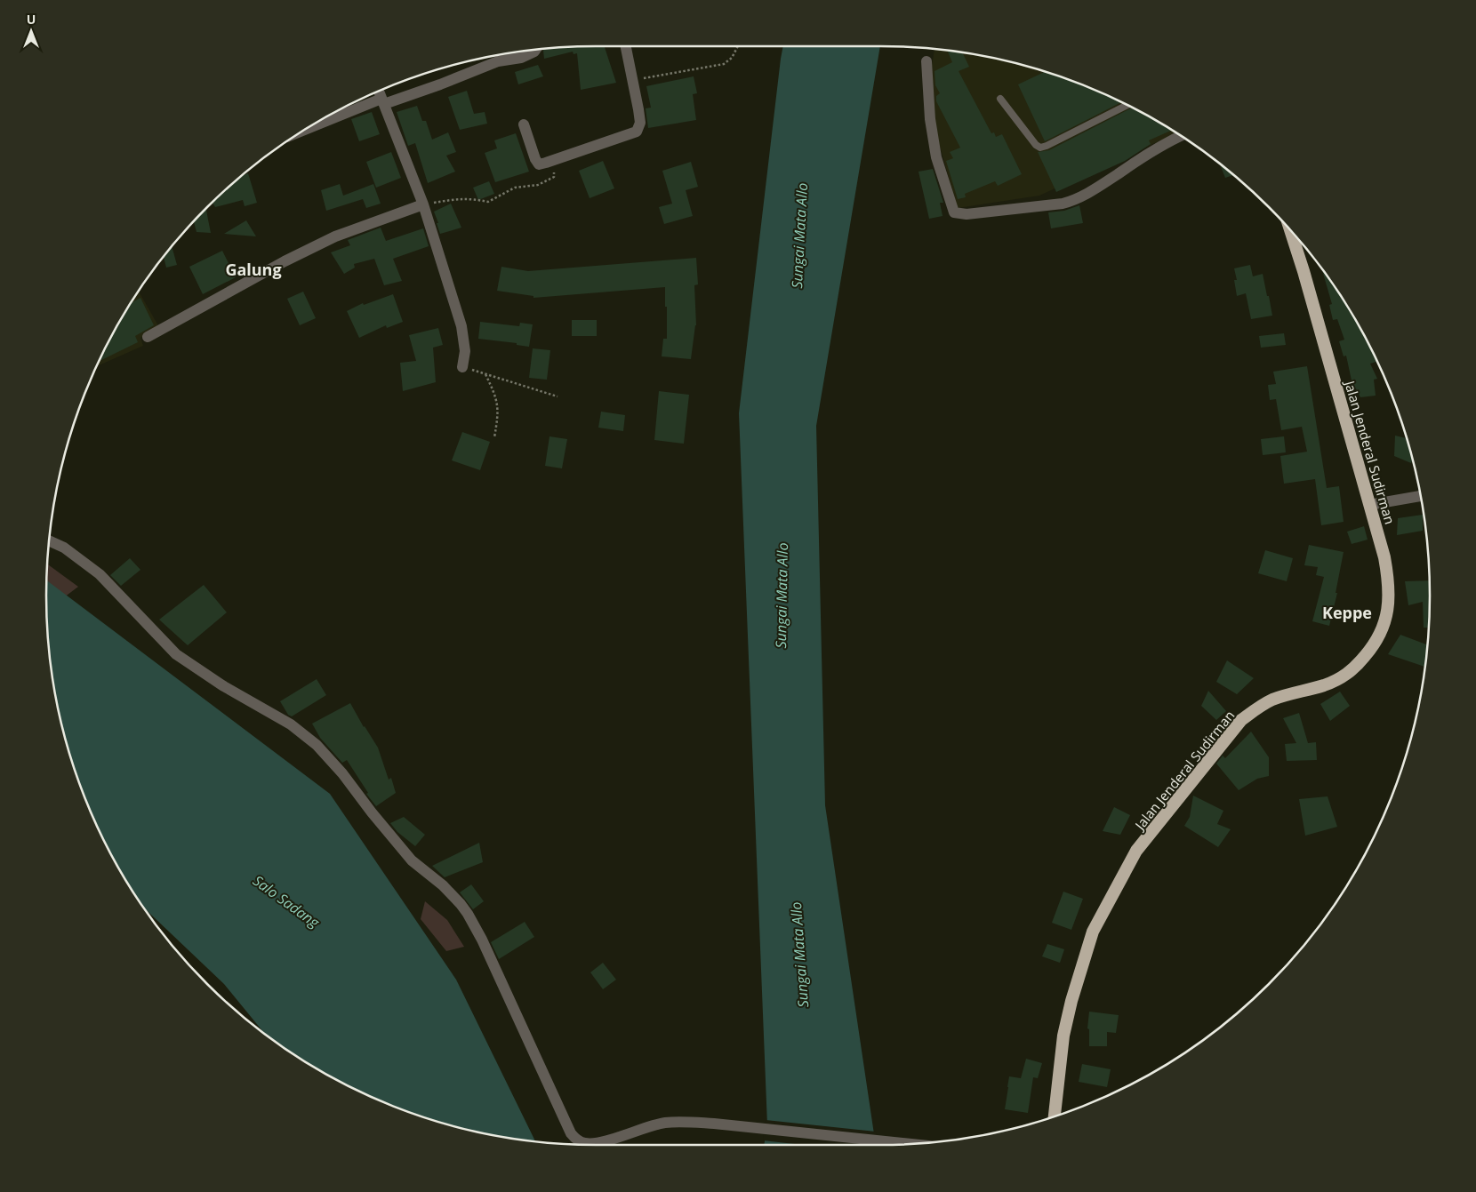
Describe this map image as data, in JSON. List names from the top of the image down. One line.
{"streets":{"highway":["Jalan Jenderal Sudirman"]},"districts":["Galung","Keppe"],"water":["Sungai Mata Allo","Salo Sadang"],"north":"top"}
